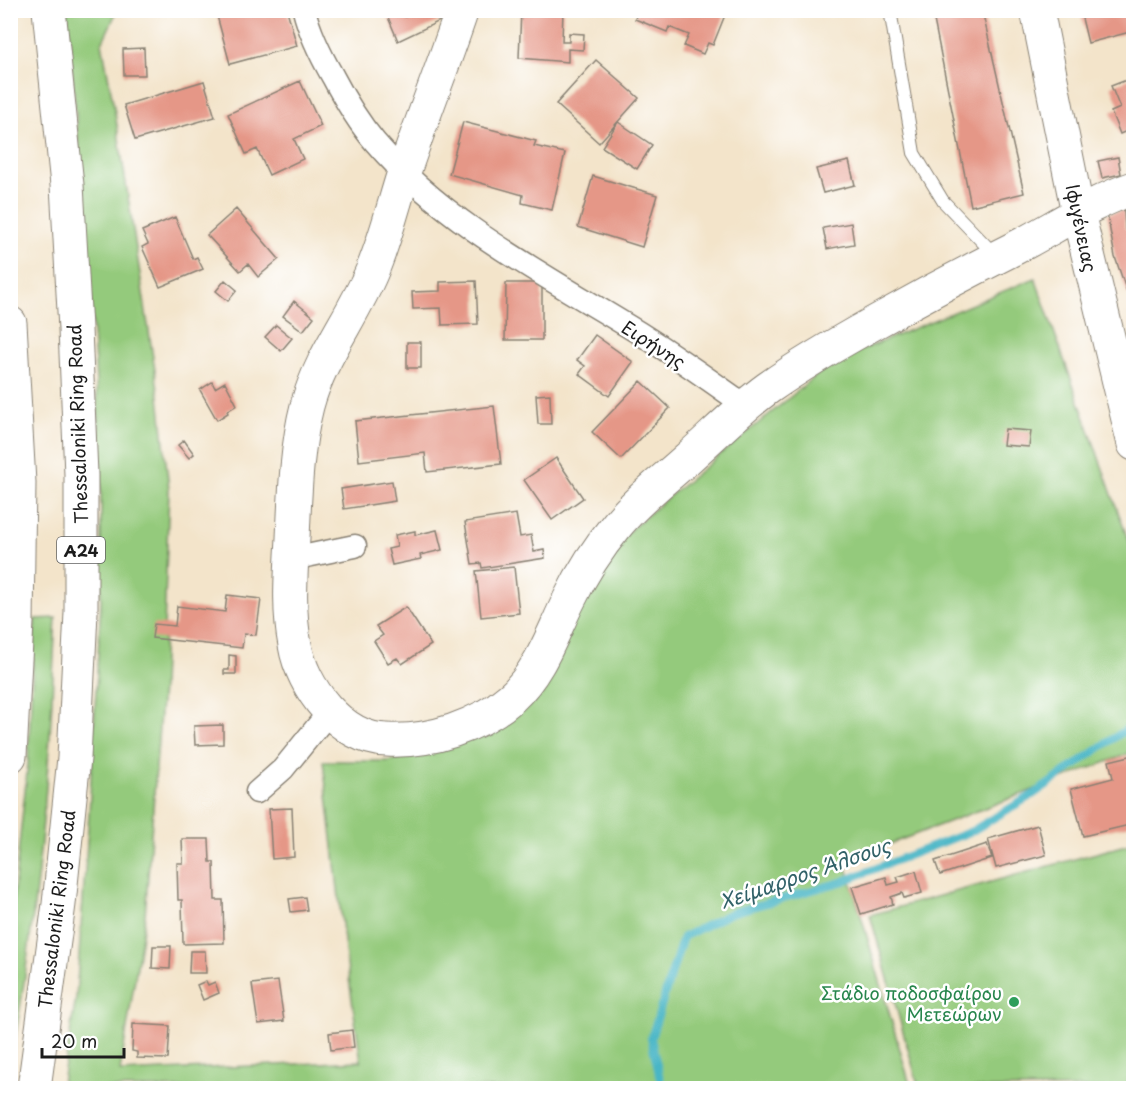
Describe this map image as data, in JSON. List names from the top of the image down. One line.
{"streets":{"main road":["Ιφιγένειας","Thessaloniki Ring Road","Α24"],"street":["Ειρήνης"]},"water":["Χείμαρρος Άλσους"],"places":["Στάδιο ποδοσφαίρου Μετεώρων"],"scale_bar":"20 m"}
